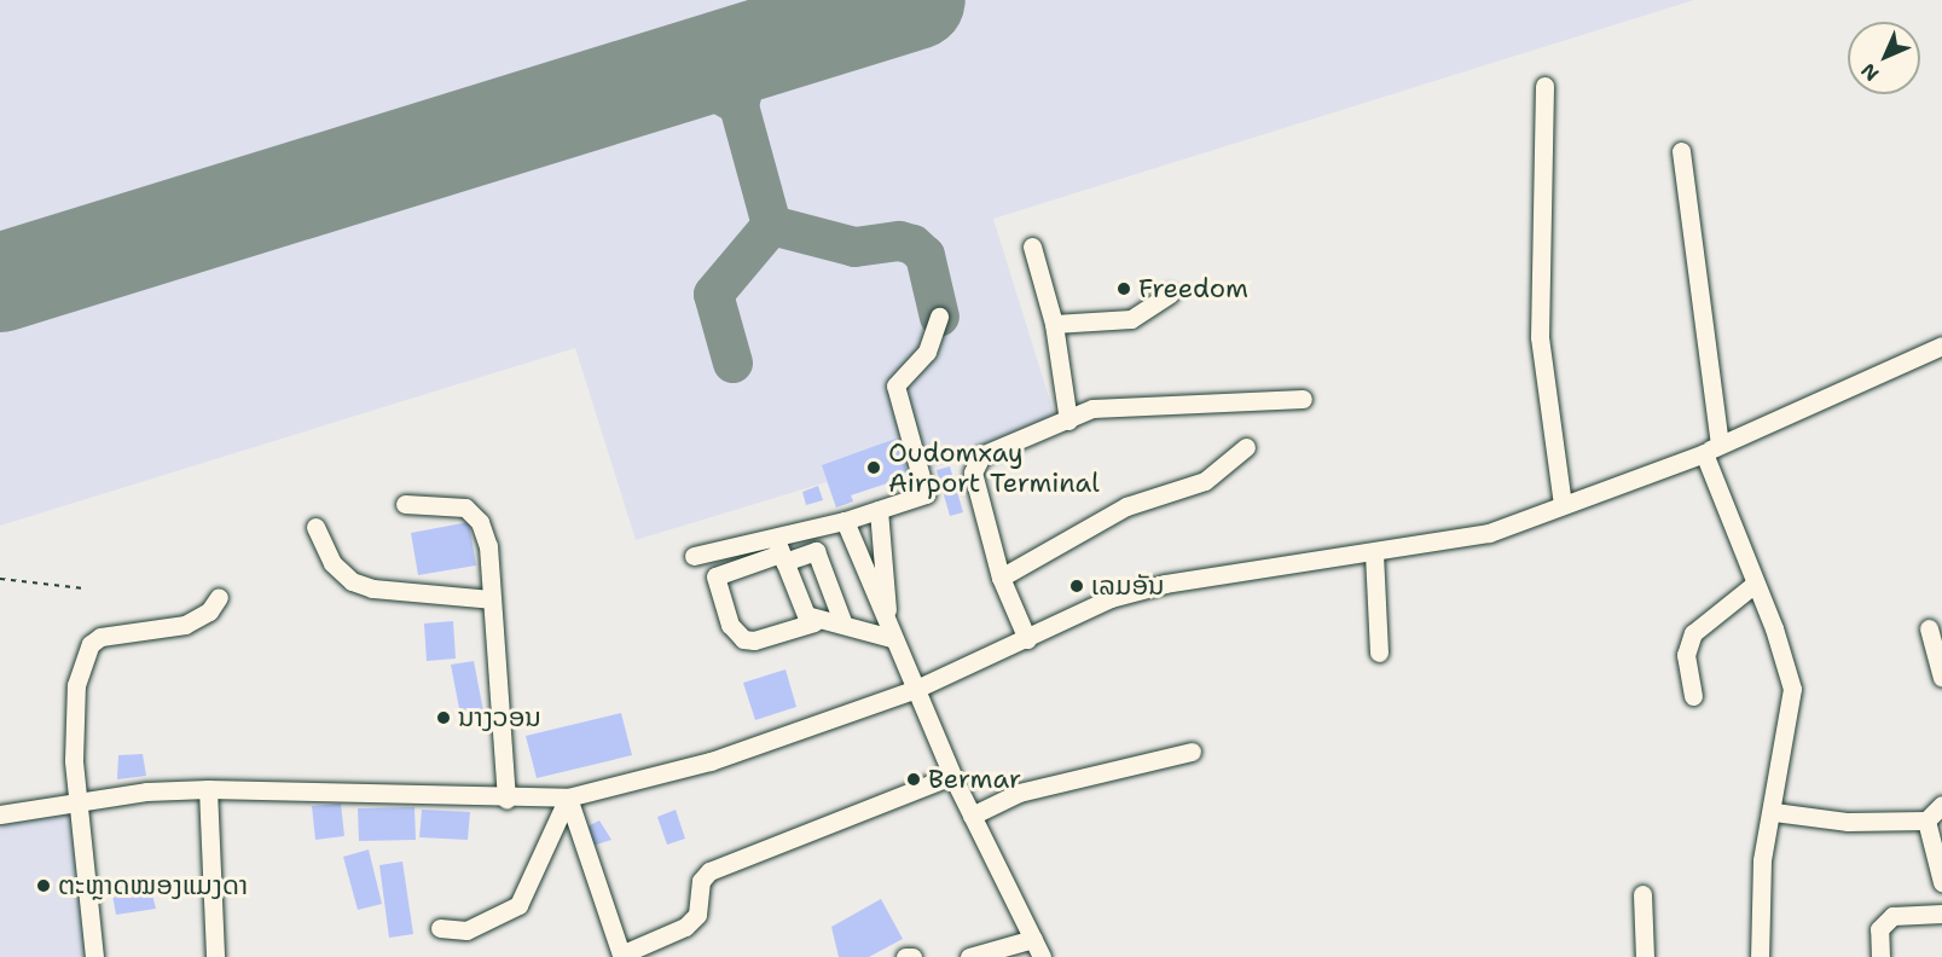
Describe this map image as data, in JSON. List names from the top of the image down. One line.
{"places":["Freedom","Oudomxay Airport Terminal","ເລມອັນ","ນາງວອນ","Bermar","ຕະຫຼາດໝອງແມງດາ"],"north":"bottom left"}
